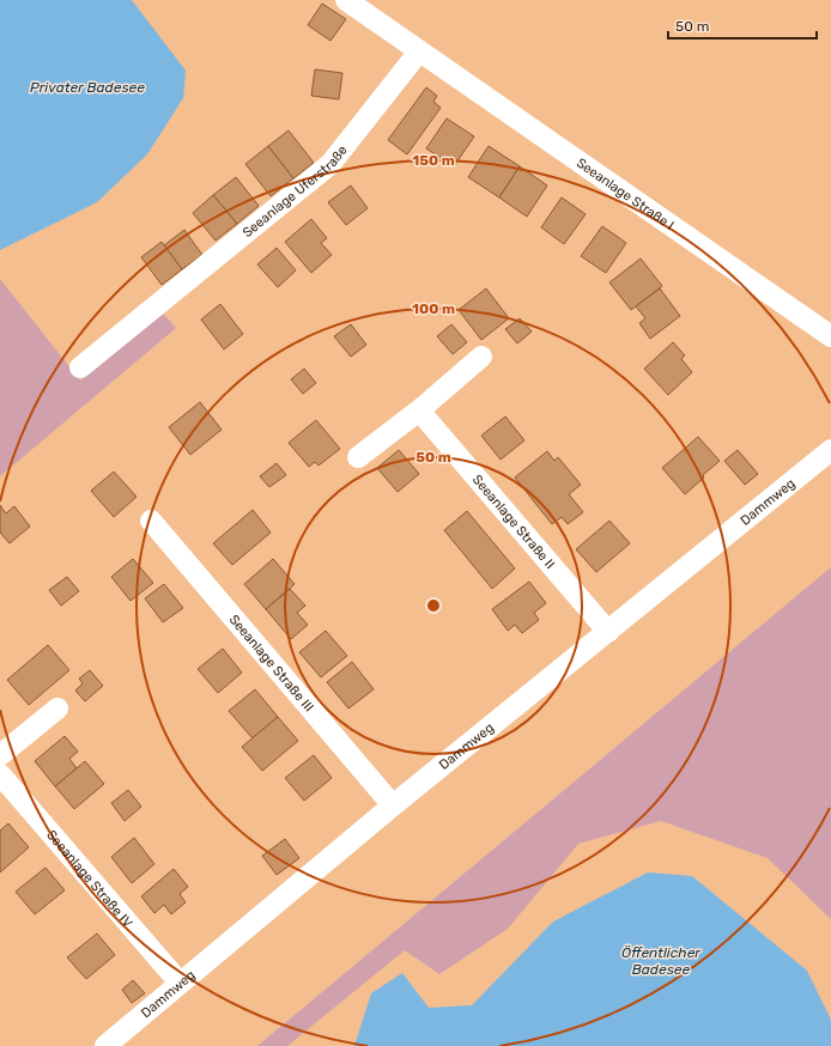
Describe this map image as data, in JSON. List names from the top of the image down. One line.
{"streets":{"street":["Seeanlage Uferstraße","Seeanlage Straße I","Dammweg","Seeanlage Straße II","Seeanlage Straße III","Seeanlage Straße IV"]},"crossings":[["Seeanlage Uferstraße","Seeanlage Straße I"],["Dammweg","Seeanlage Straße II"],["Dammweg","Seeanlage Straße III"],["Dammweg","Seeanlage Straße IV"]],"water":["Privater Badesee","Öffentlicher Badesee"],"scale_bar":"50 m","rings":["150 m","100 m","50 m"]}
